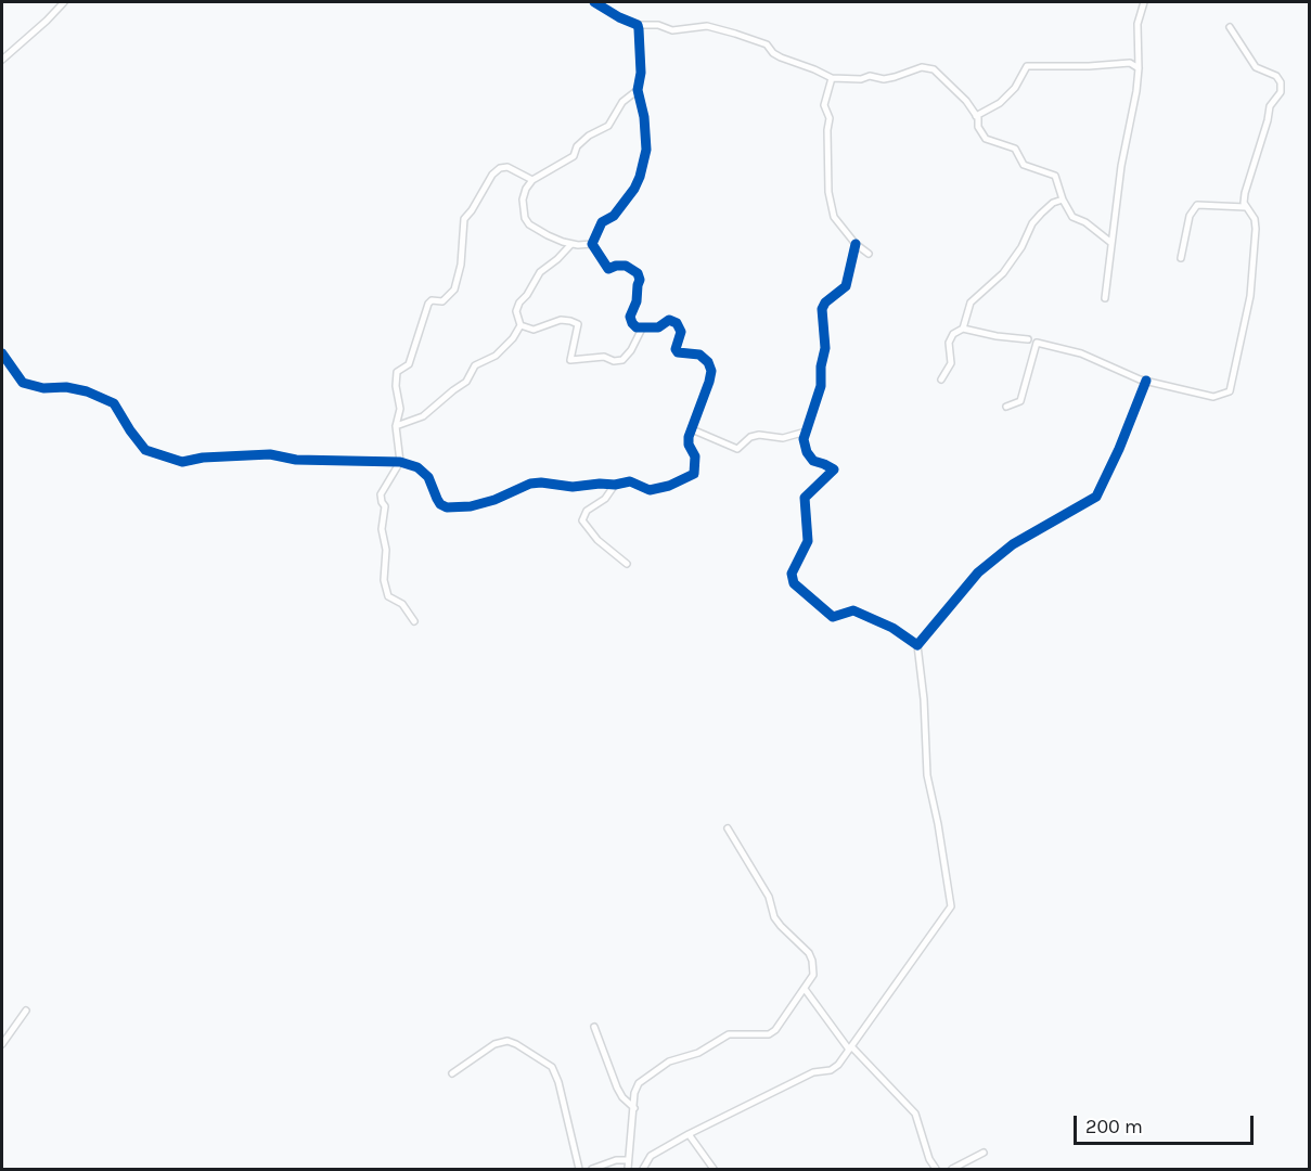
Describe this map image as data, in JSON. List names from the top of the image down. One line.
{"scale_bar":"200 m"}
